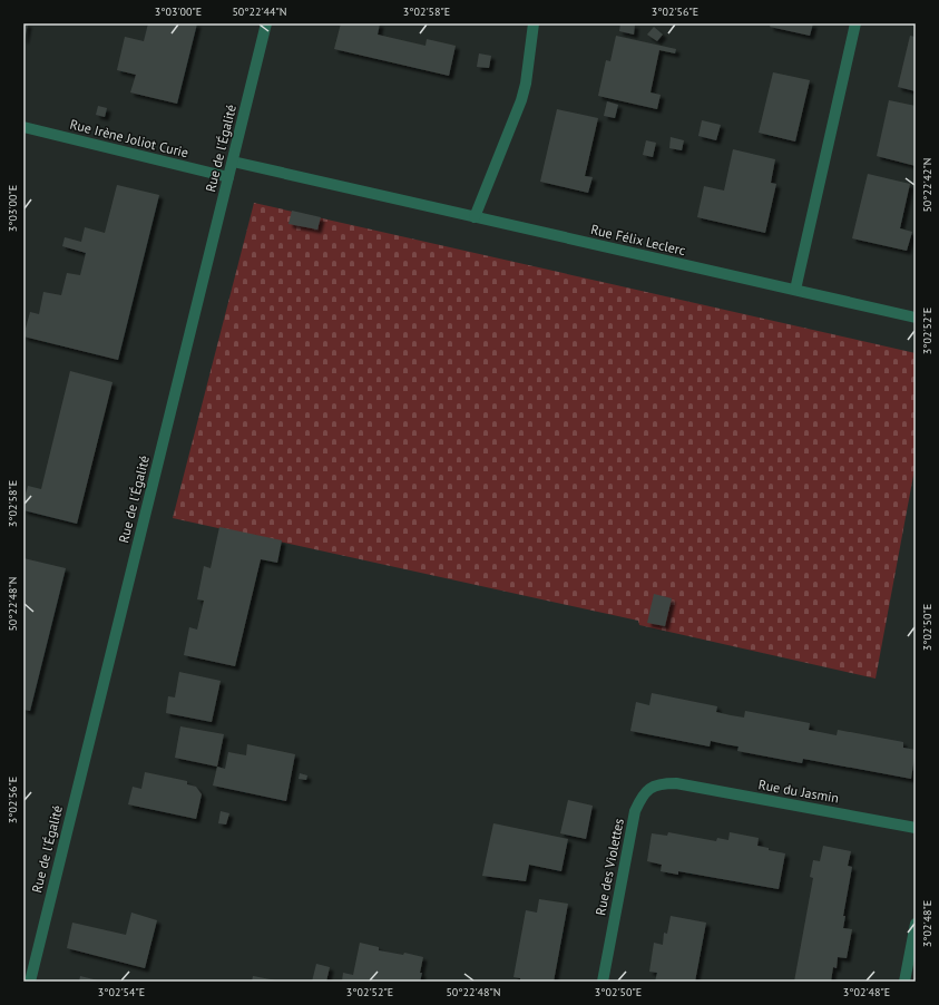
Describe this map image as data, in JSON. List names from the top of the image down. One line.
{"streets":{"street":["Rue Irène Joliot Curie","Rue de l'Égalité","Rue Félix Leclerc","Rue du Jasmin","Rue des Violettes"]},"crossings":[["Rue Irène Joliot Curie","Rue de l'Égalité"],["Rue de l'Égalité","Rue Félix Leclerc"],["Rue du Jasmin","Rue des Violettes"]],"coordinates":["3°03'00\"E","50°22'44\"N","3°02'58\"E","3°02'56\"E","50°22'42\"N","3°02'52\"E","50°22'48\"N","3°02'50\"E","3°02'48\"E","3°02'54\"E"]}
